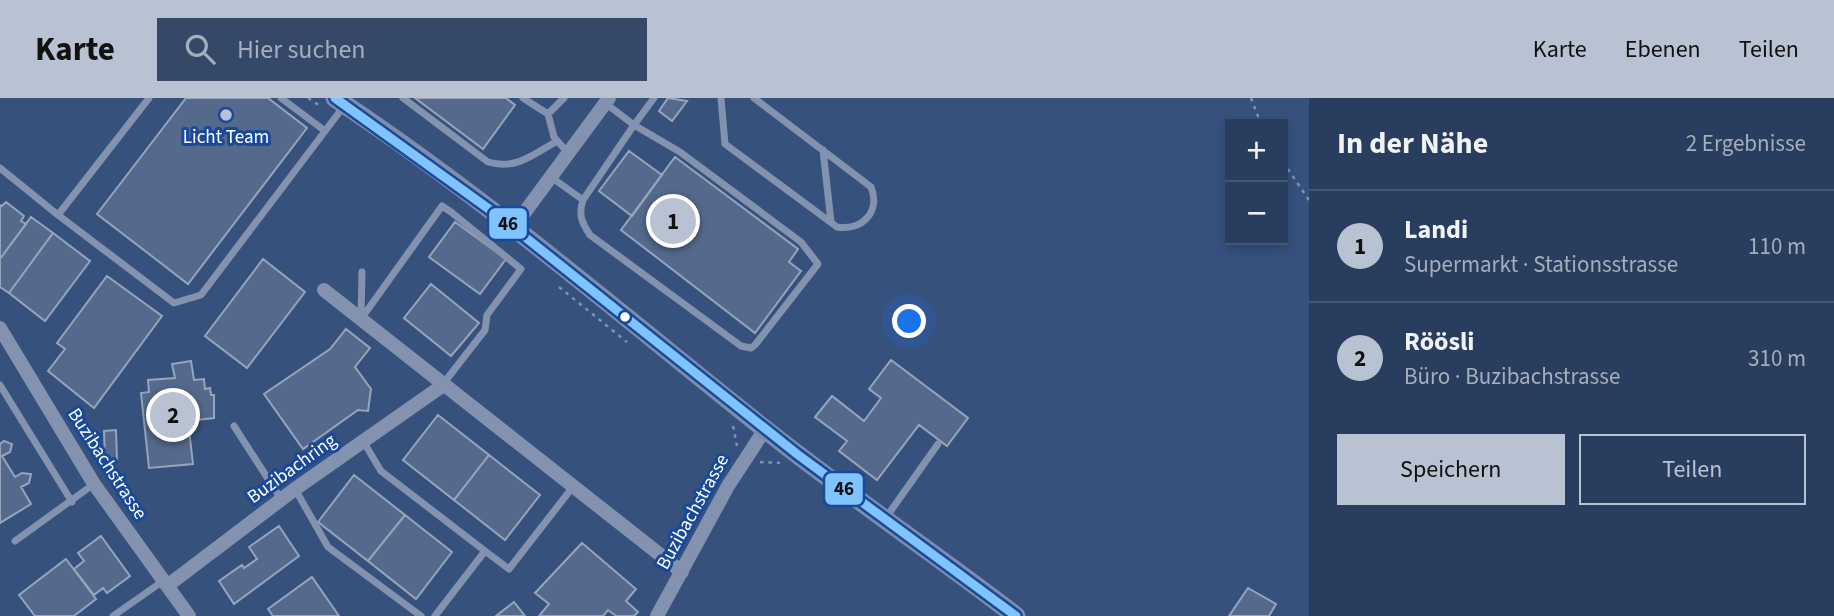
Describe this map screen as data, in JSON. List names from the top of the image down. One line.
{"streets":{"street":["Buzibachstrasse","Buzibachring"]},"crossings":[["Buzibachstrasse","Buzibachring"]],"places":["Licht Team"],"lines":["transit line 46"],"page":{"header":"Karte","search":"Hier suchen","nav":["Karte","Ebenen","Teilen"],"heading":["In der Nähe","2 Ergebnisse"],"map_buttons":["+","−"],"list":[{"mark":"1","name":"Landi","note":"Supermarkt · Stationsstrasse","value":"110 m"},{"mark":"2","name":"Röösli","note":"Büro · Buzibachstrasse","value":"310 m"}],"pins":["1","2"],"buttons":["Speichern","Teilen"]}}
